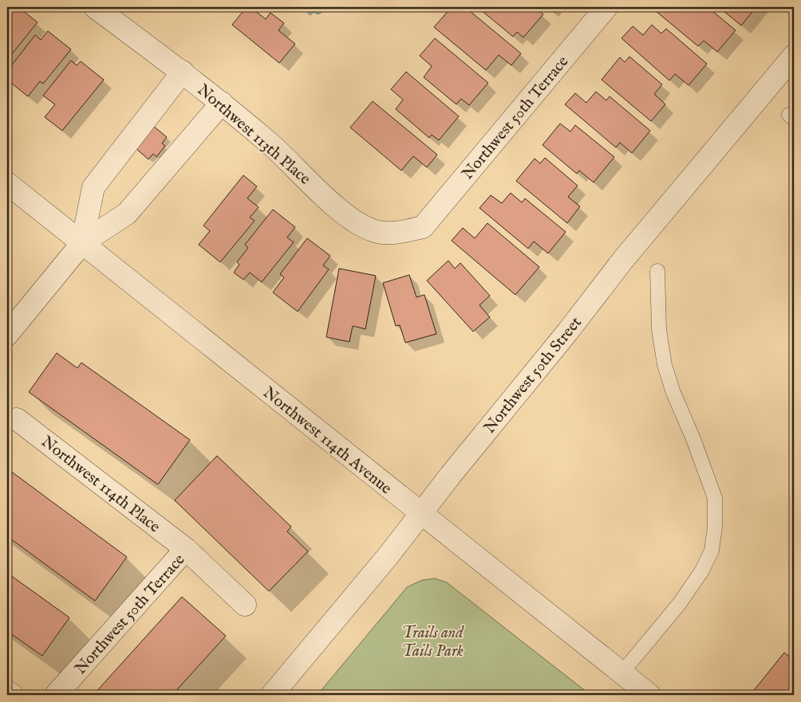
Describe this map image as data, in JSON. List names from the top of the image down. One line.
{"streets":{"street":["Northwest 50th Terrace","Northwest 113th Place","Northwest 50th Street","Northwest 114th Avenue","Northwest 114th Place"]},"crossings":[["Northwest 50th Terrace","Northwest 113th Place"],["Northwest 50th Terrace","Northwest 114th Place"],["Northwest 50th Street","Northwest 114th Avenue"]],"parks":["Trails and Tails Park"]}
